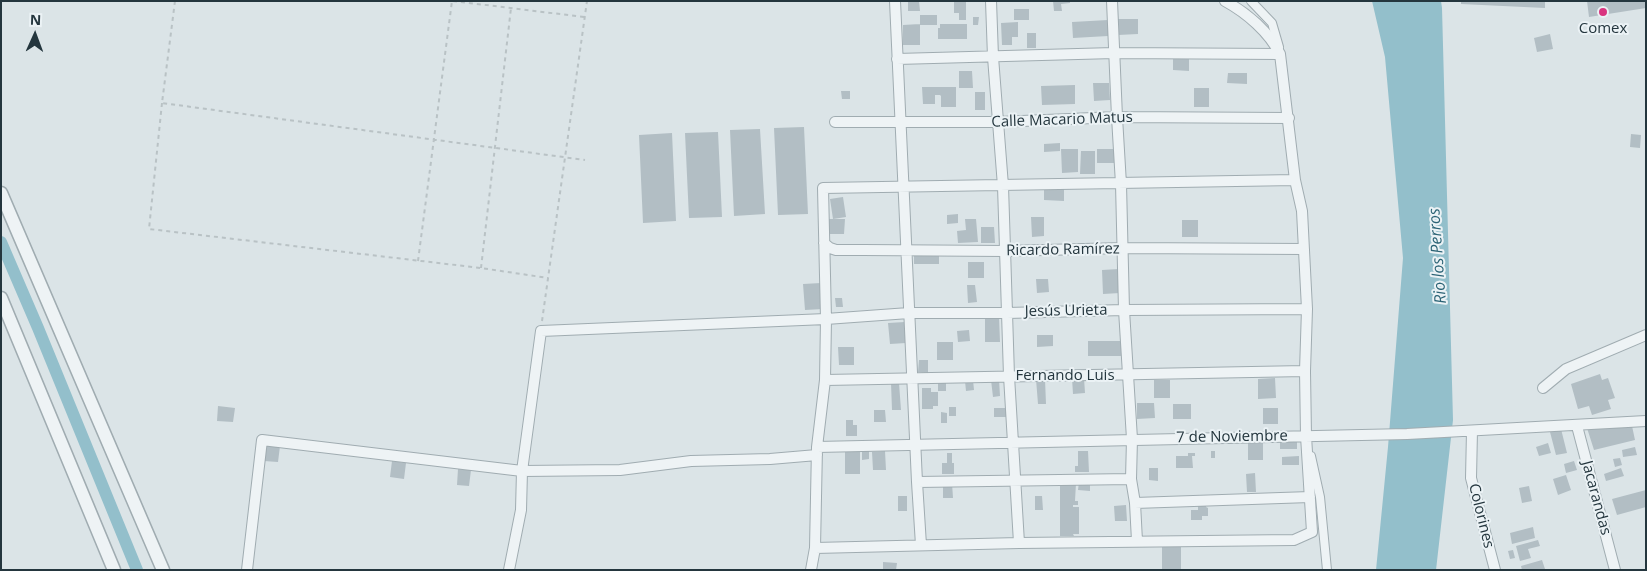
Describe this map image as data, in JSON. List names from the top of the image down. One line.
{"streets":{"street":["Calle Macario Matus","Ricardo Ramírez","Jesús Urieta","Fernando Luis","7 de Noviembre","Jacarandas","Colorines"]},"crossings":[["7 de Noviembre","Jacarandas"],["7 de Noviembre","Colorines"]],"water":["Rio los Perros"],"places":["Comex"],"north":"top"}
